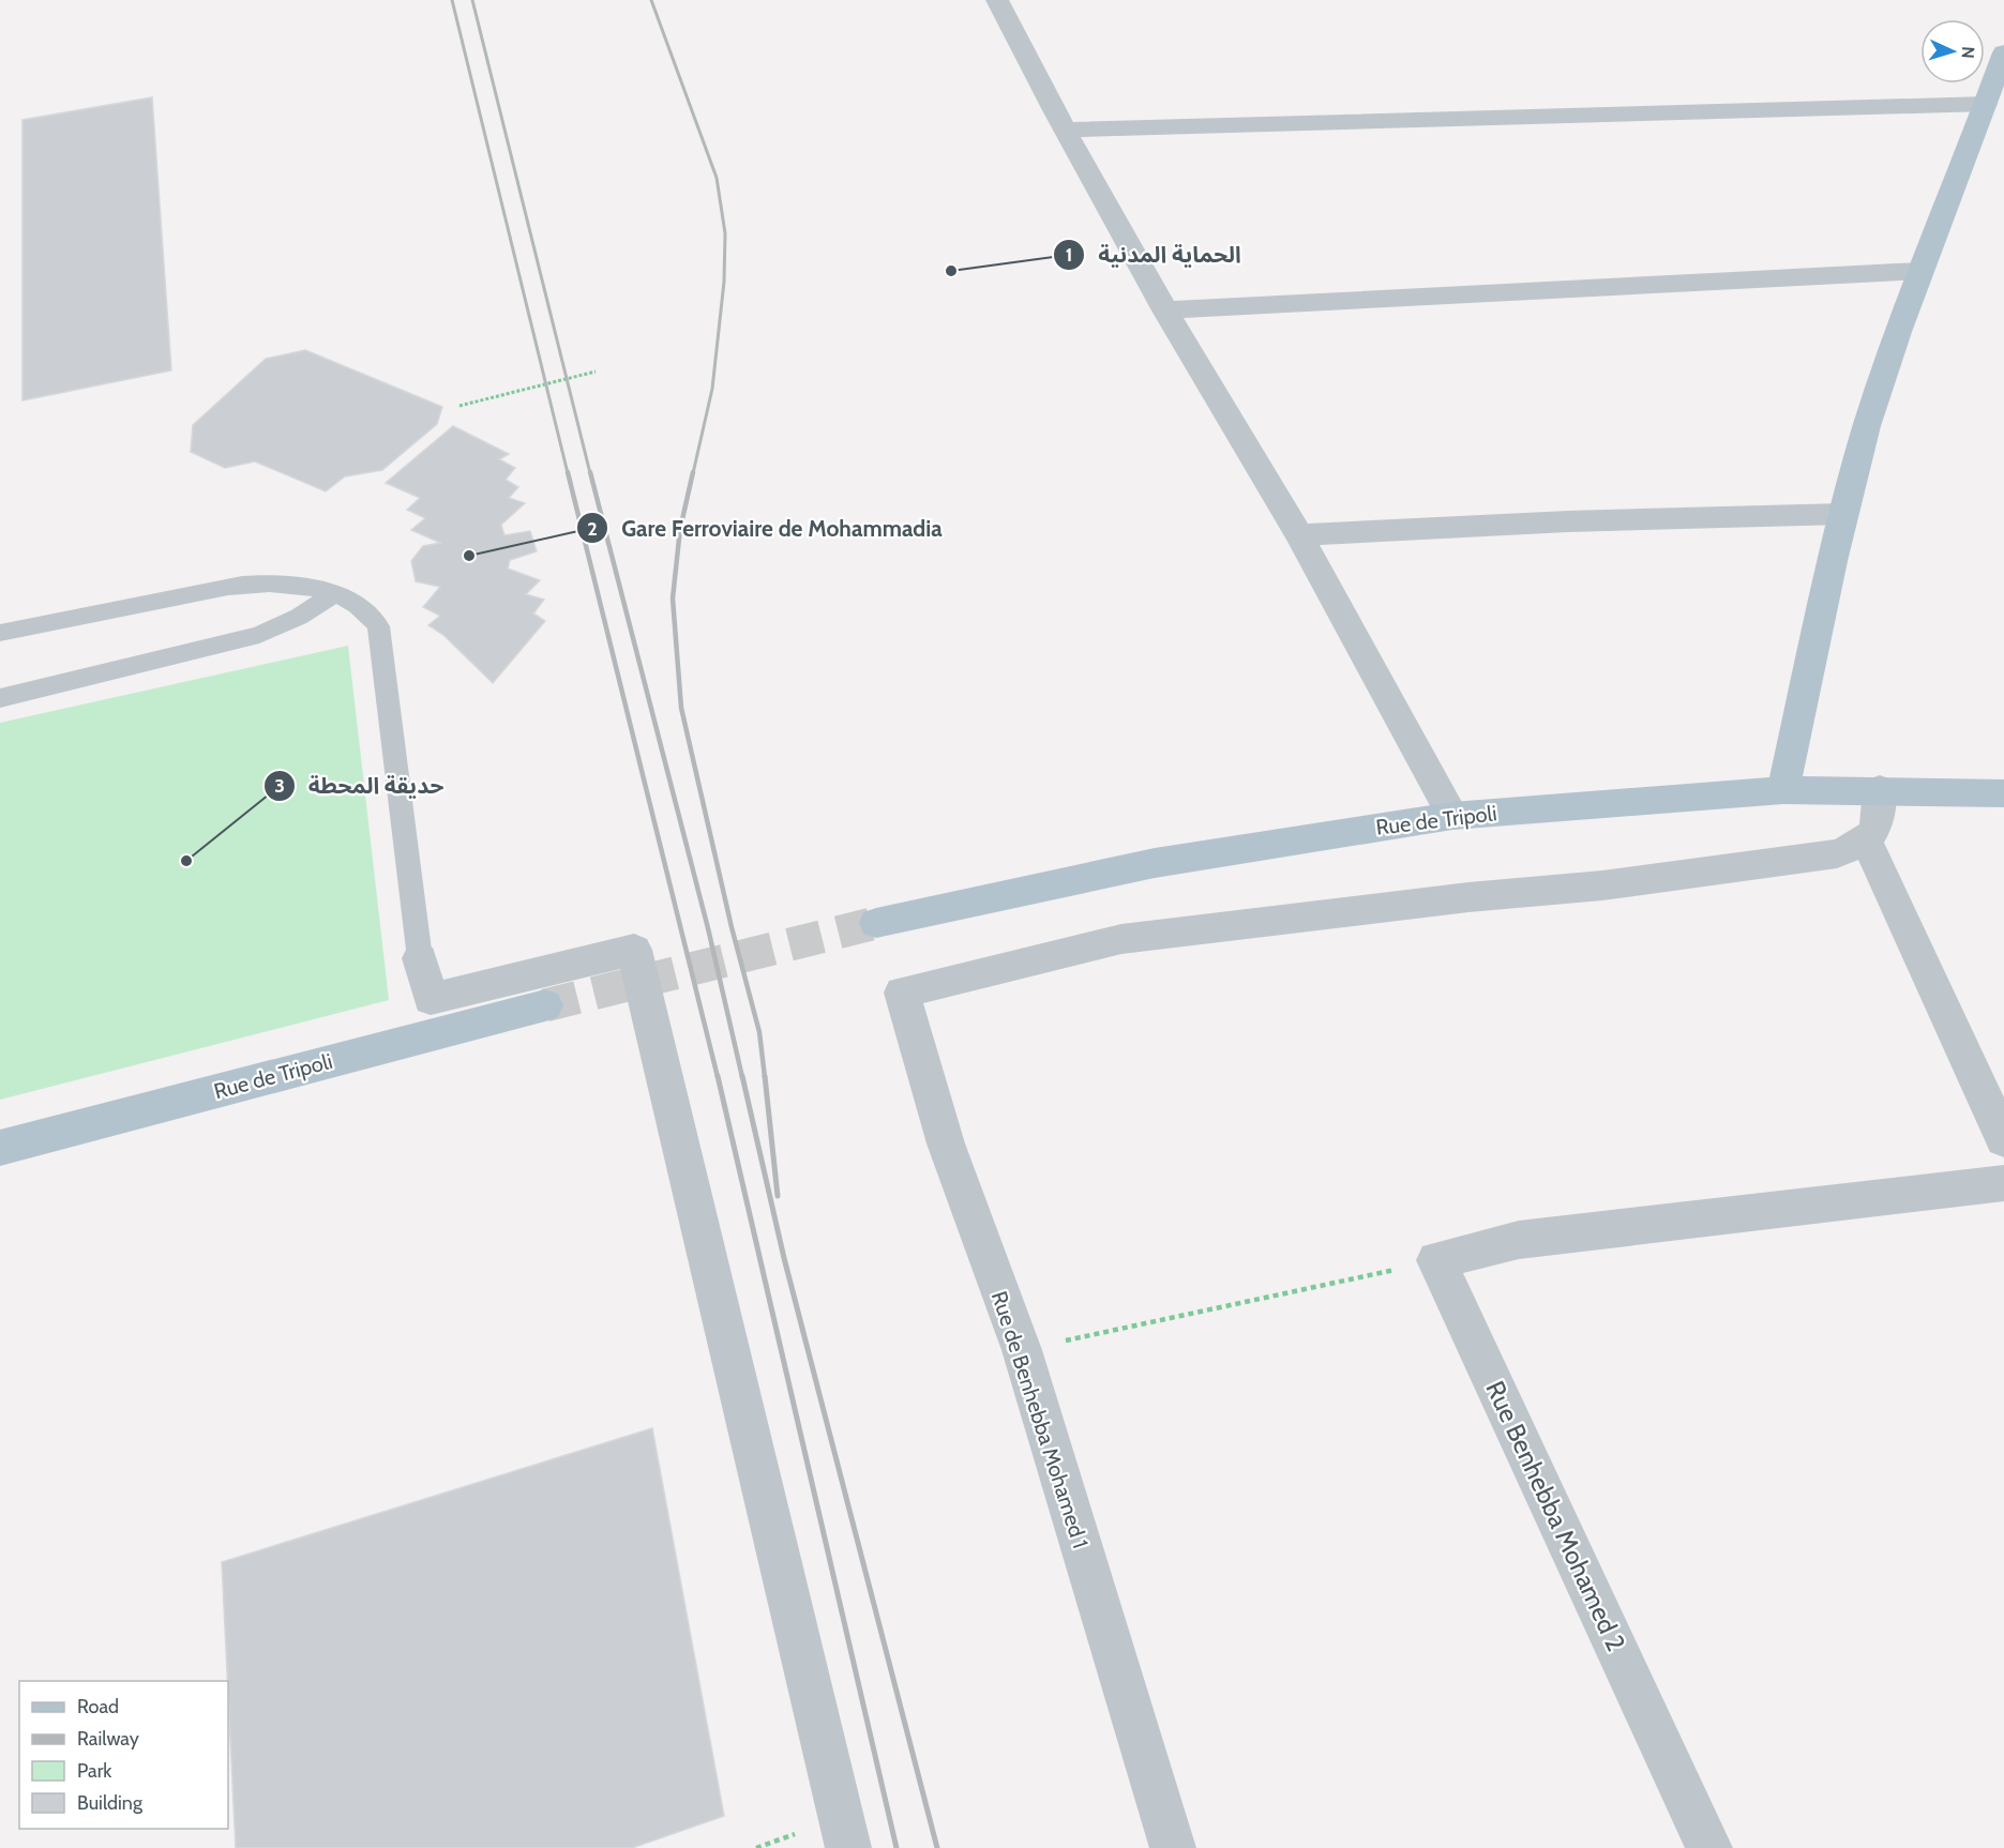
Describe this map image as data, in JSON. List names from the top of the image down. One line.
{"streets":{"main road":["Rue de Tripoli"],"street":["Rue de Benhebba Mohamed 1","Rue Benhebba Mohamed 2"]},"places":["الحماية المدنية","Gare Ferroviaire de Mohammadia","حديقة المحطة"],"legend":["Road","Railway","Park","Building"],"north":"right"}
